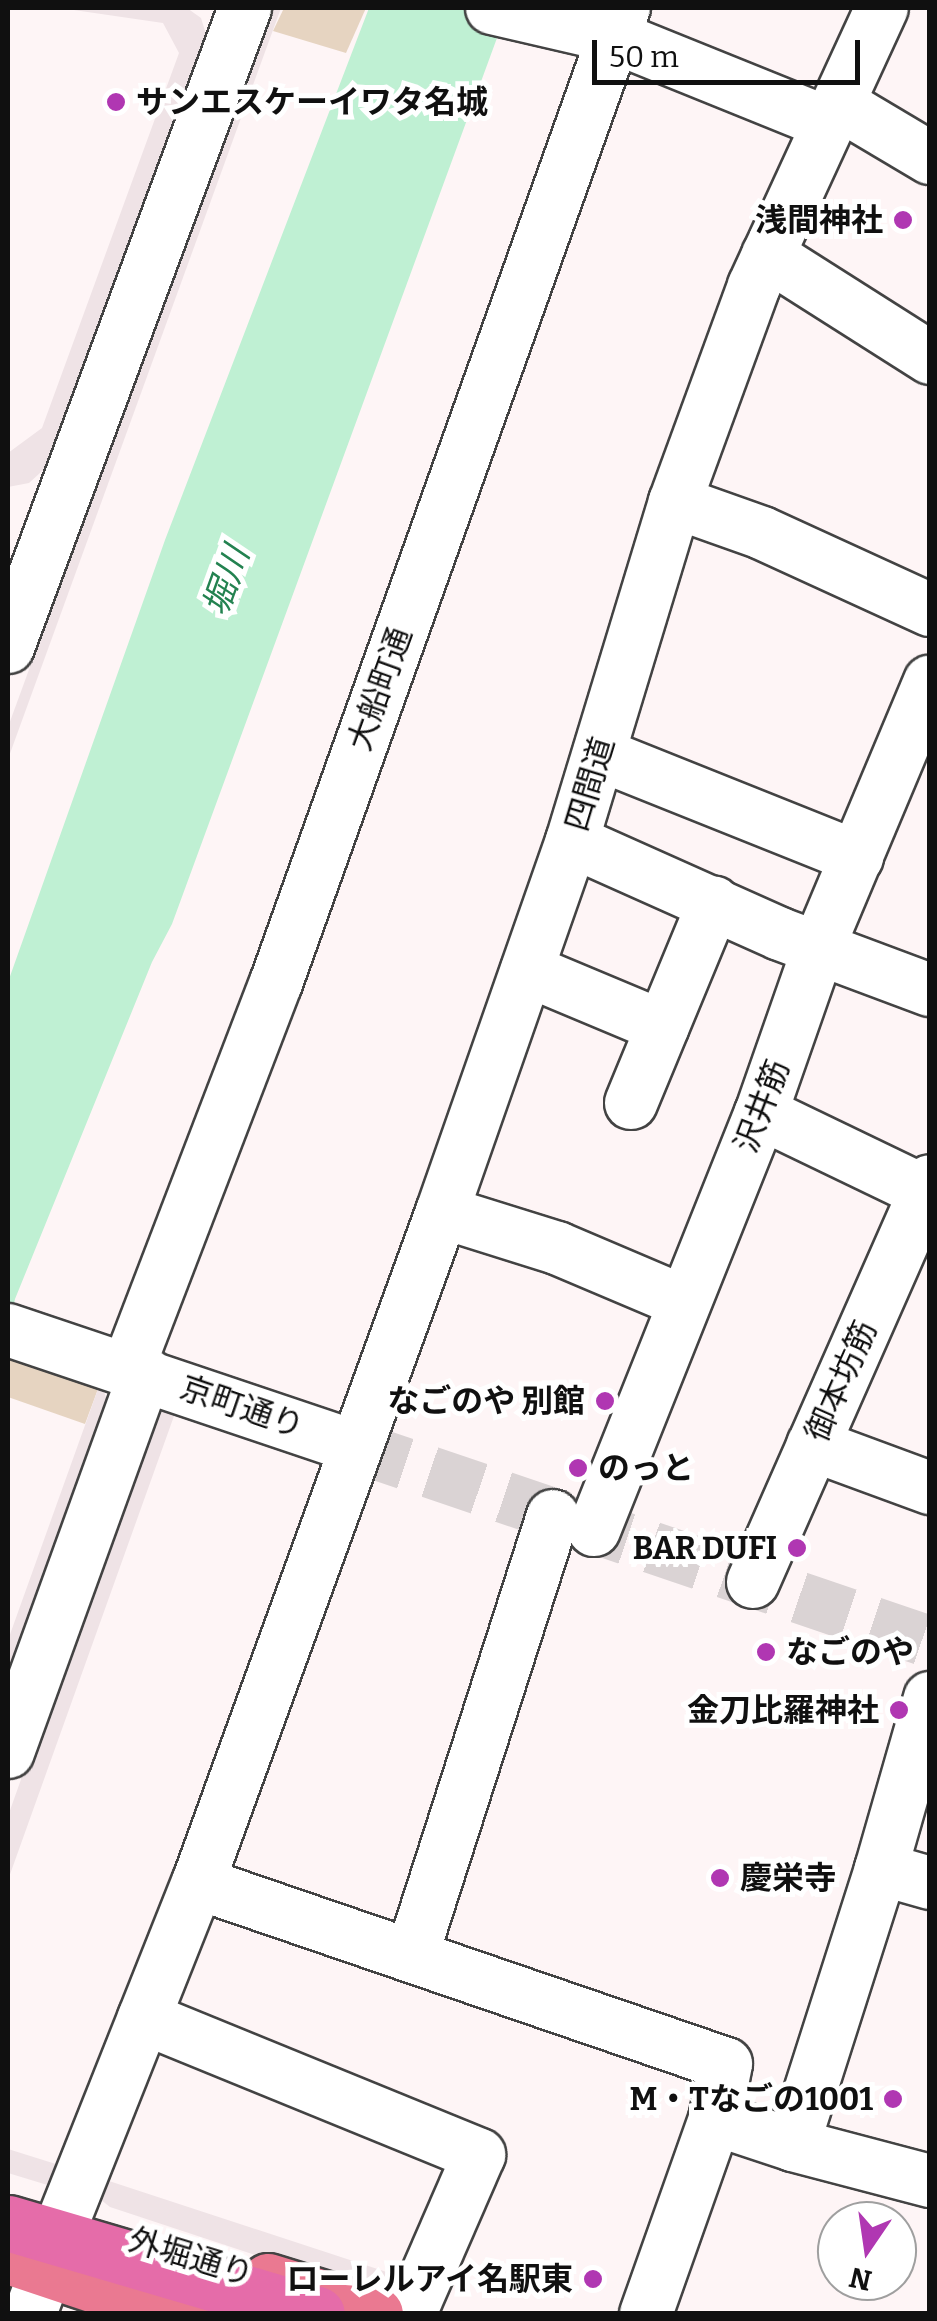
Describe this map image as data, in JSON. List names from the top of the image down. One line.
{"streets":{"main road":["外堀通り"],"street":["大船町通","四間道","沢井筋","御本坊筋","京町通り"]},"crossings":[["大船町通","京町通り"],["四間道","京町通り"],["四間道","外堀通り"]],"water":["堀川"],"places":["サンエスケーイワタ名城","浅間神社","なごのや 別館","のっと","BAR DUFI","なごのや","金刀比羅神社","慶栄寺","M・Tなごの1001","ローレルアイ名駅東"],"scale_bar":"50 m","north":"bottom"}
